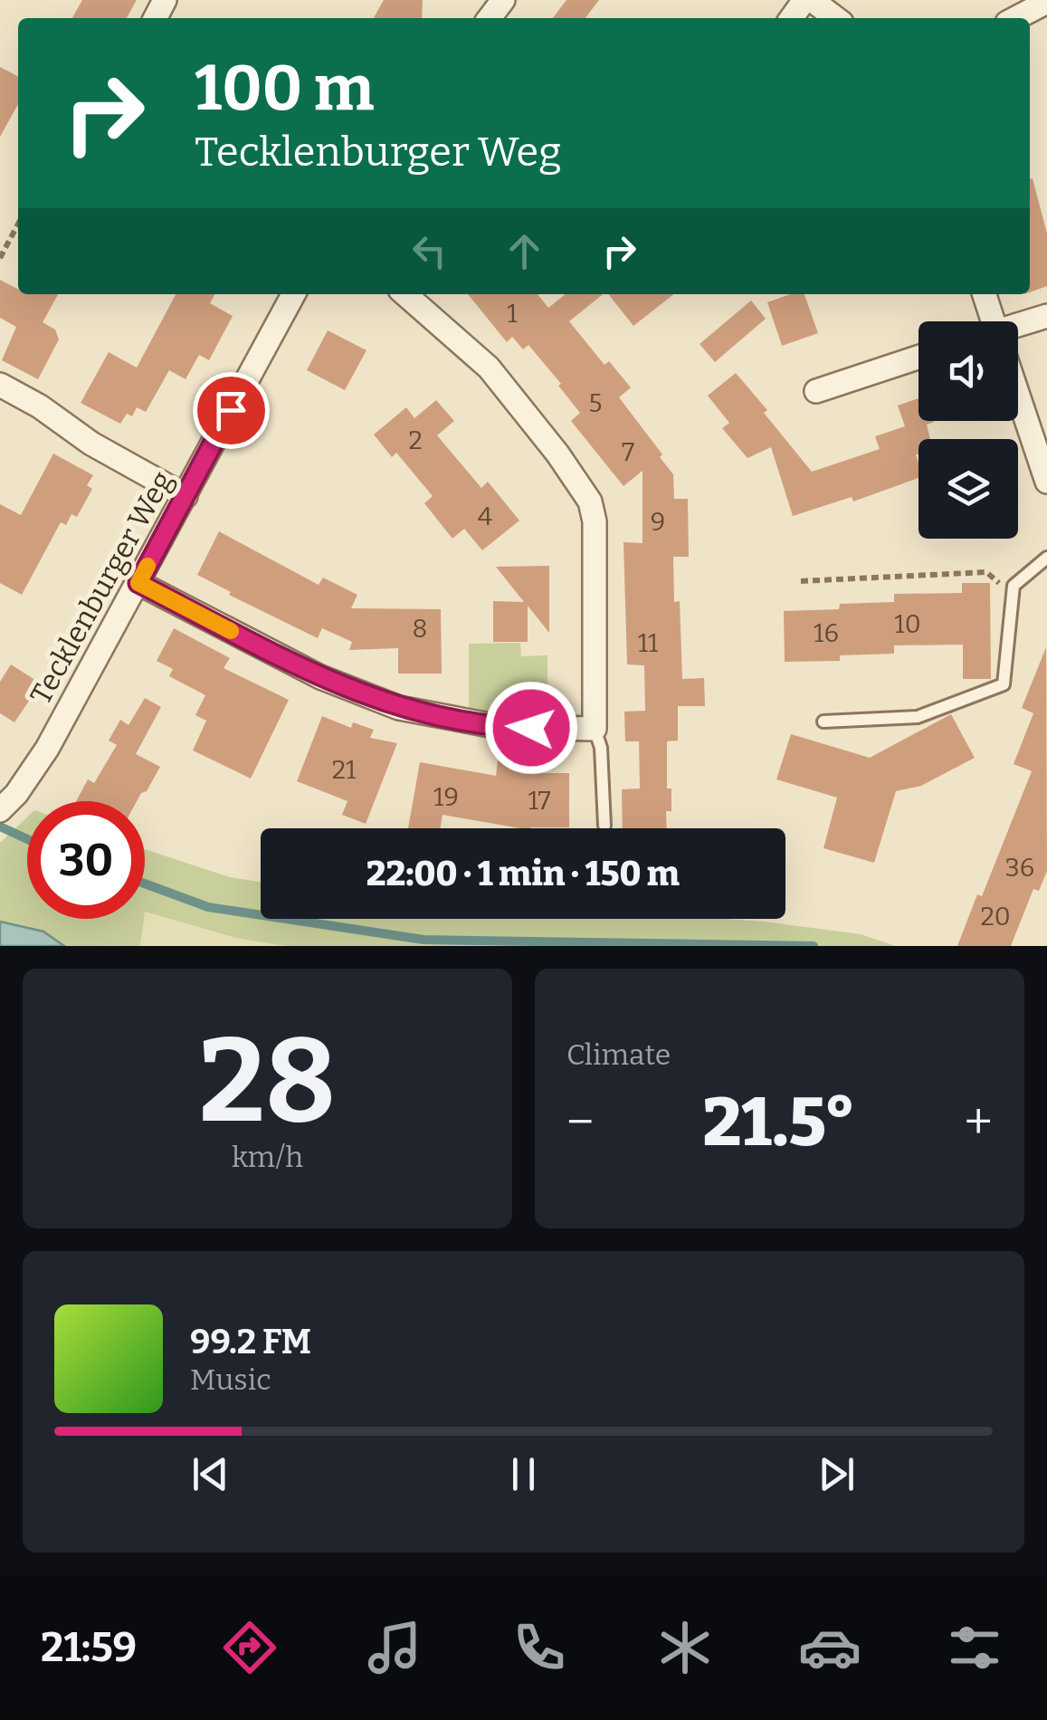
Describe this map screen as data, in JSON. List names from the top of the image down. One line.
{"streets":{"street":["Tecklenburger Weg"]},"house_numbers":["1","5","2","7","4","9","10","8","16","11","21","19","17","36","20"],"page":{"turn":["100 m","Tecklenburger Weg"],"limit":"30","trip":"22:00 · 1 min · 150 m","tile":[["28","km/h"],"Climate"],"heat":["−","21.5°","+"],"song":["99.2 FM","Music"],"tabs":"21:59"}}
